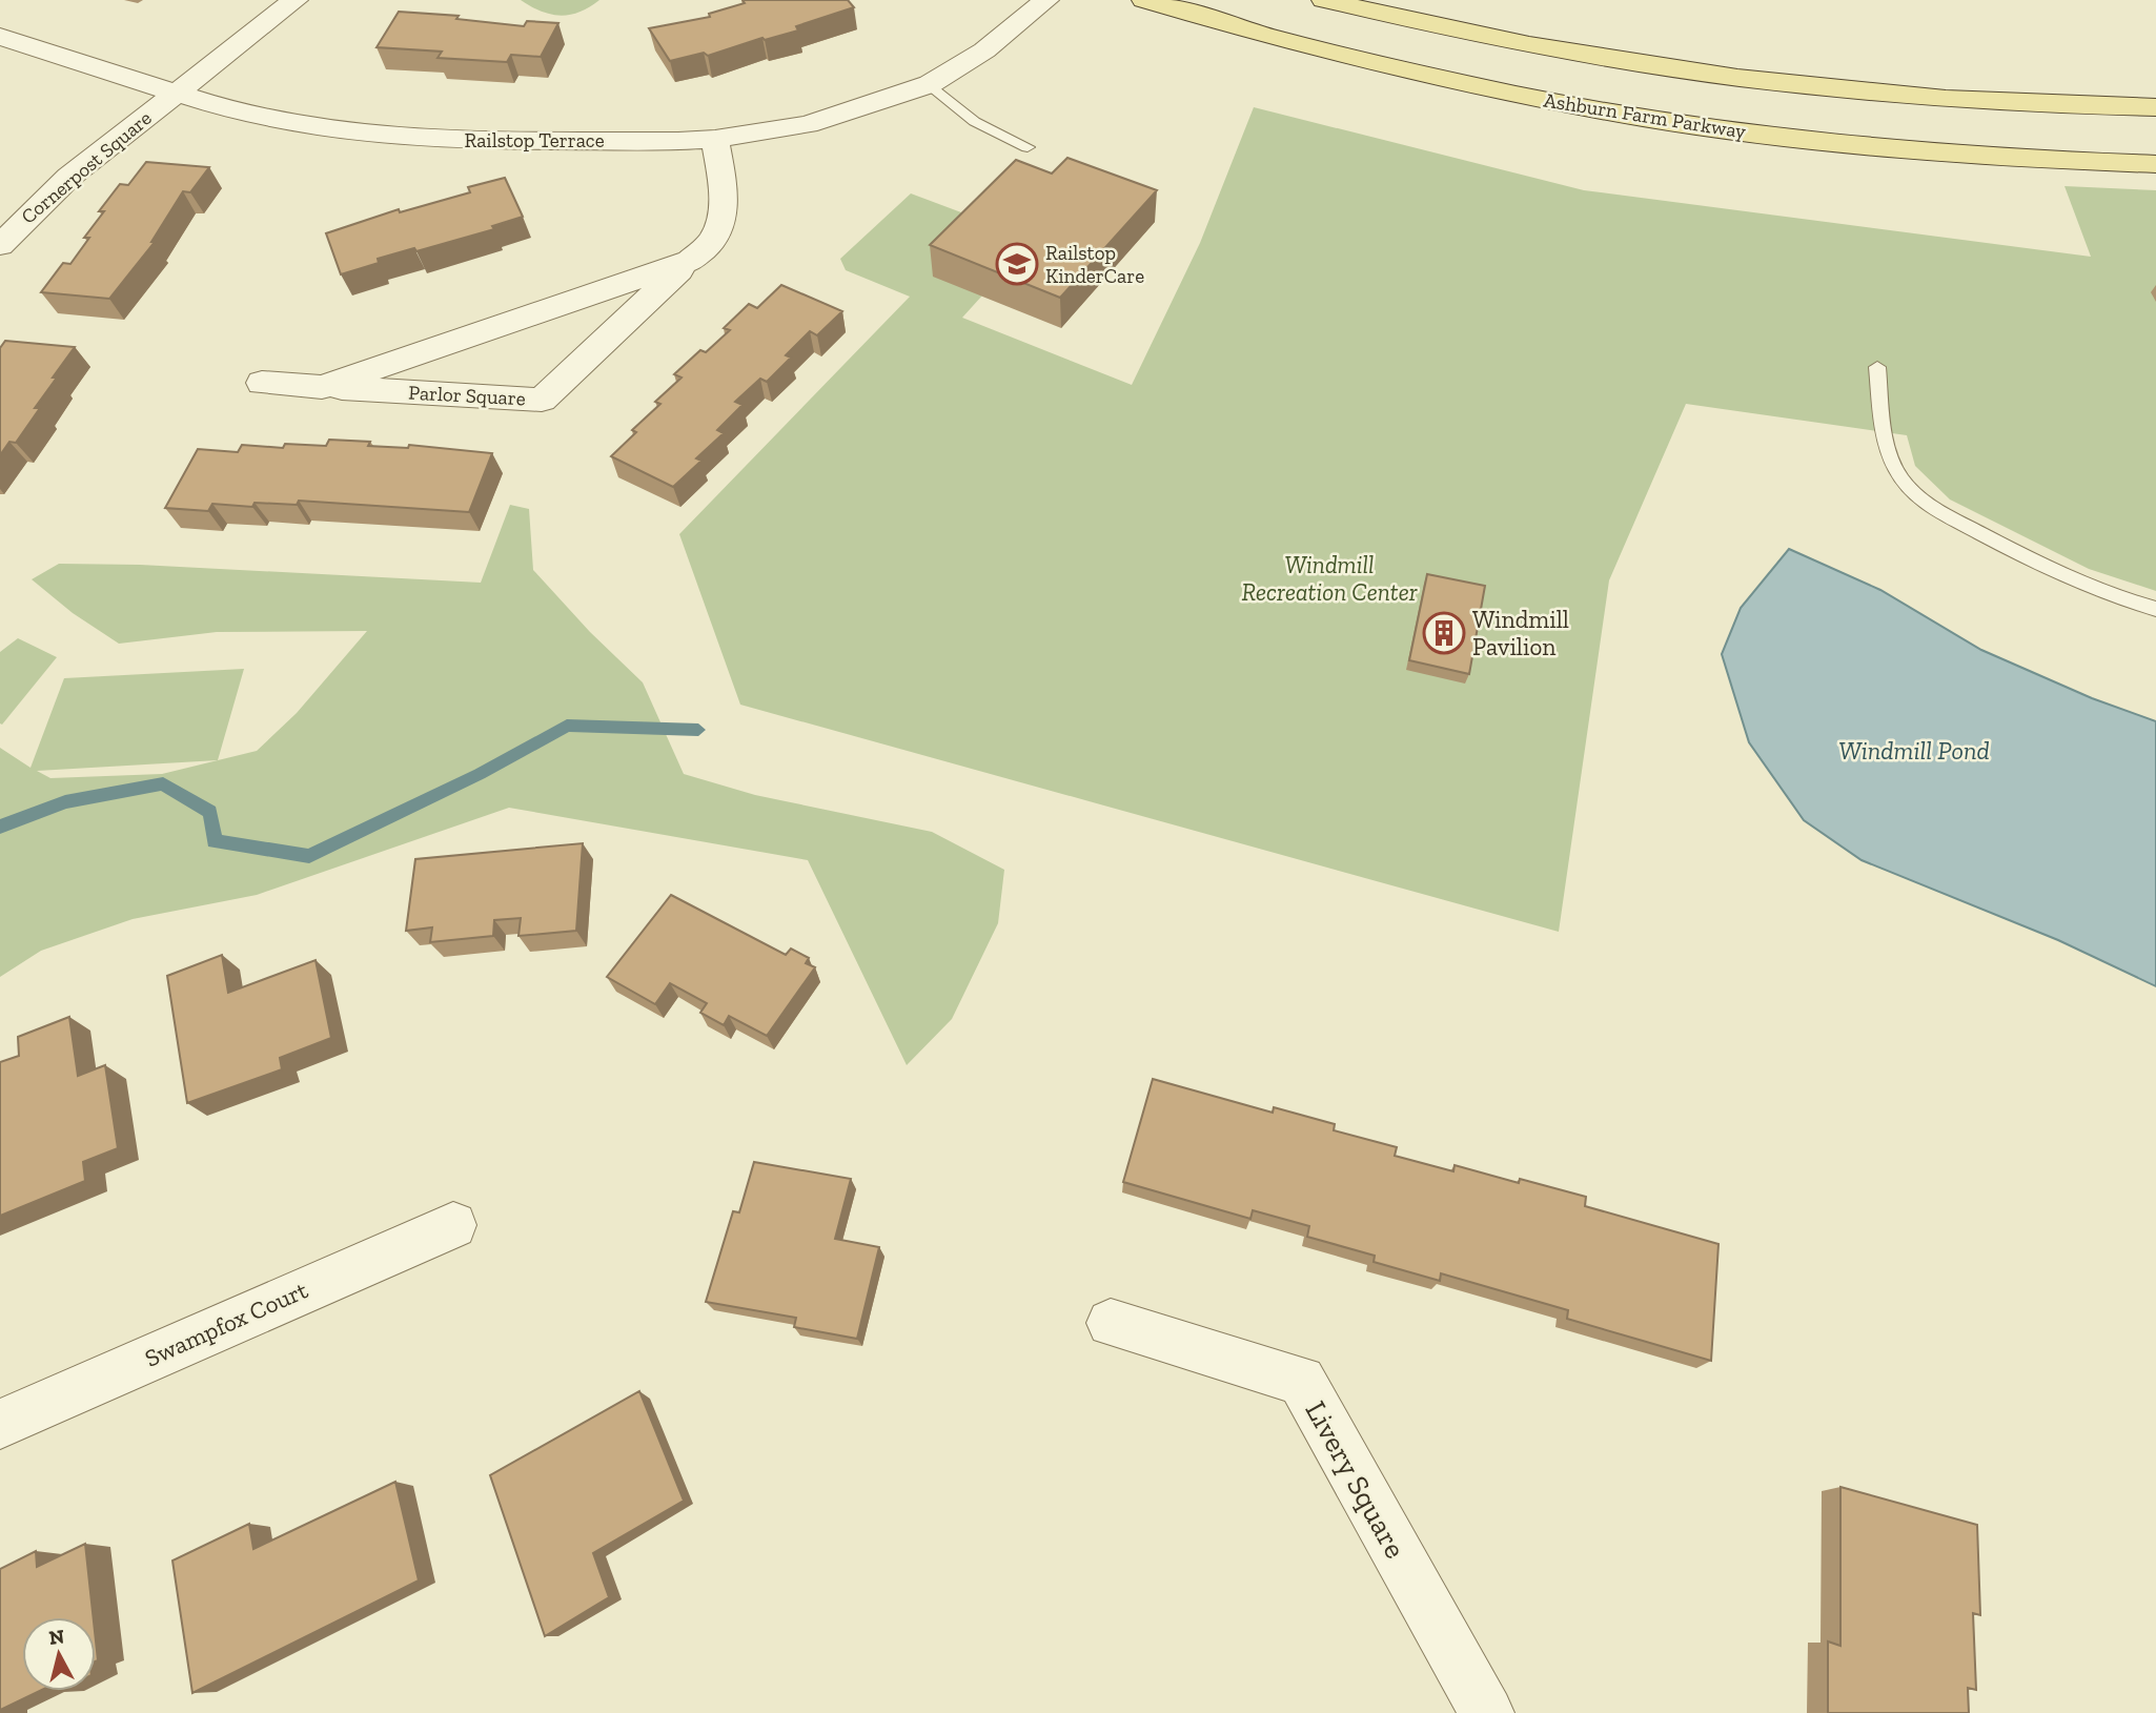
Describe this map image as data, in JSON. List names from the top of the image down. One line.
{"streets":{"main road":["Ashburn Farm Parkway"],"street":["Railstop Terrace","Cornerpost Square","Parlor Square","Swampfox Court","Livery Square"]},"crossings":[["Railstop Terrace","Cornerpost Square"],["Railstop Terrace","Parlor Square"]],"water":["Windmill Pond"],"parks":["Windmill Recreation Center"],"places":{"school or university":["Railstop KinderCare"],"building":["Windmill Pavilion"]},"north":"top"}
